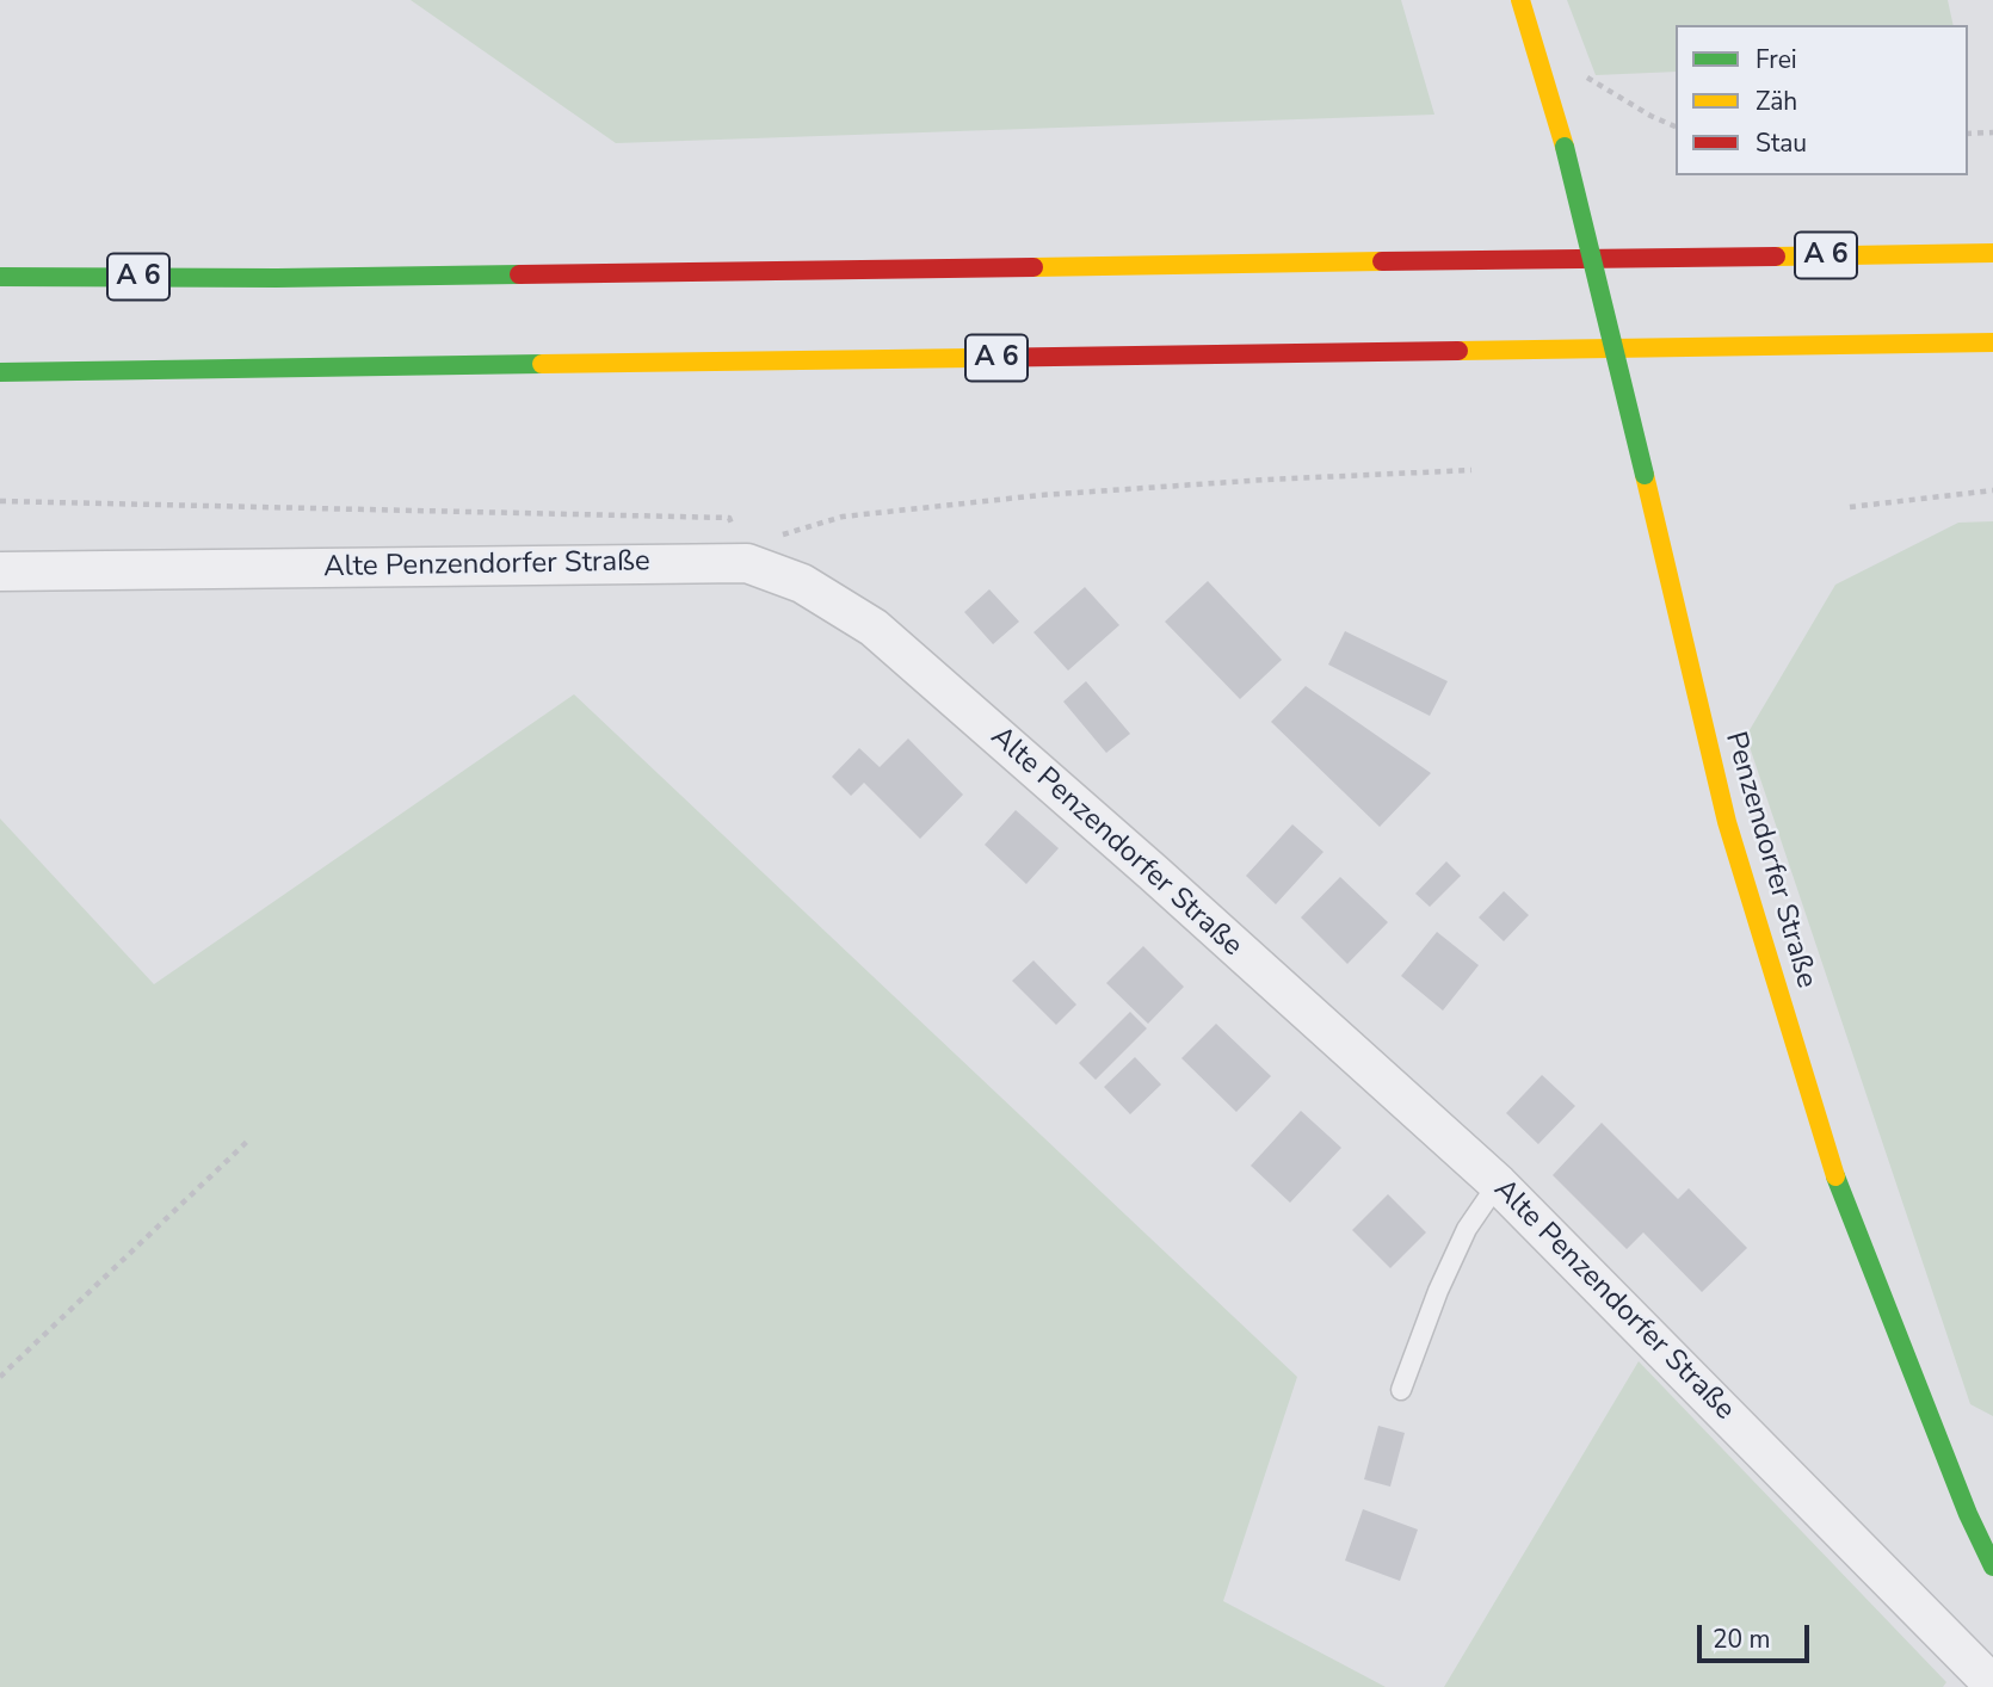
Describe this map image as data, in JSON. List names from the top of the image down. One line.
{"streets":{"main road":["A 6","Penzendorfer Straße"],"street":["Alte Penzendorfer Straße"]},"legend":["Frei","Zäh","Stau"],"scale_bar":"20 m"}
